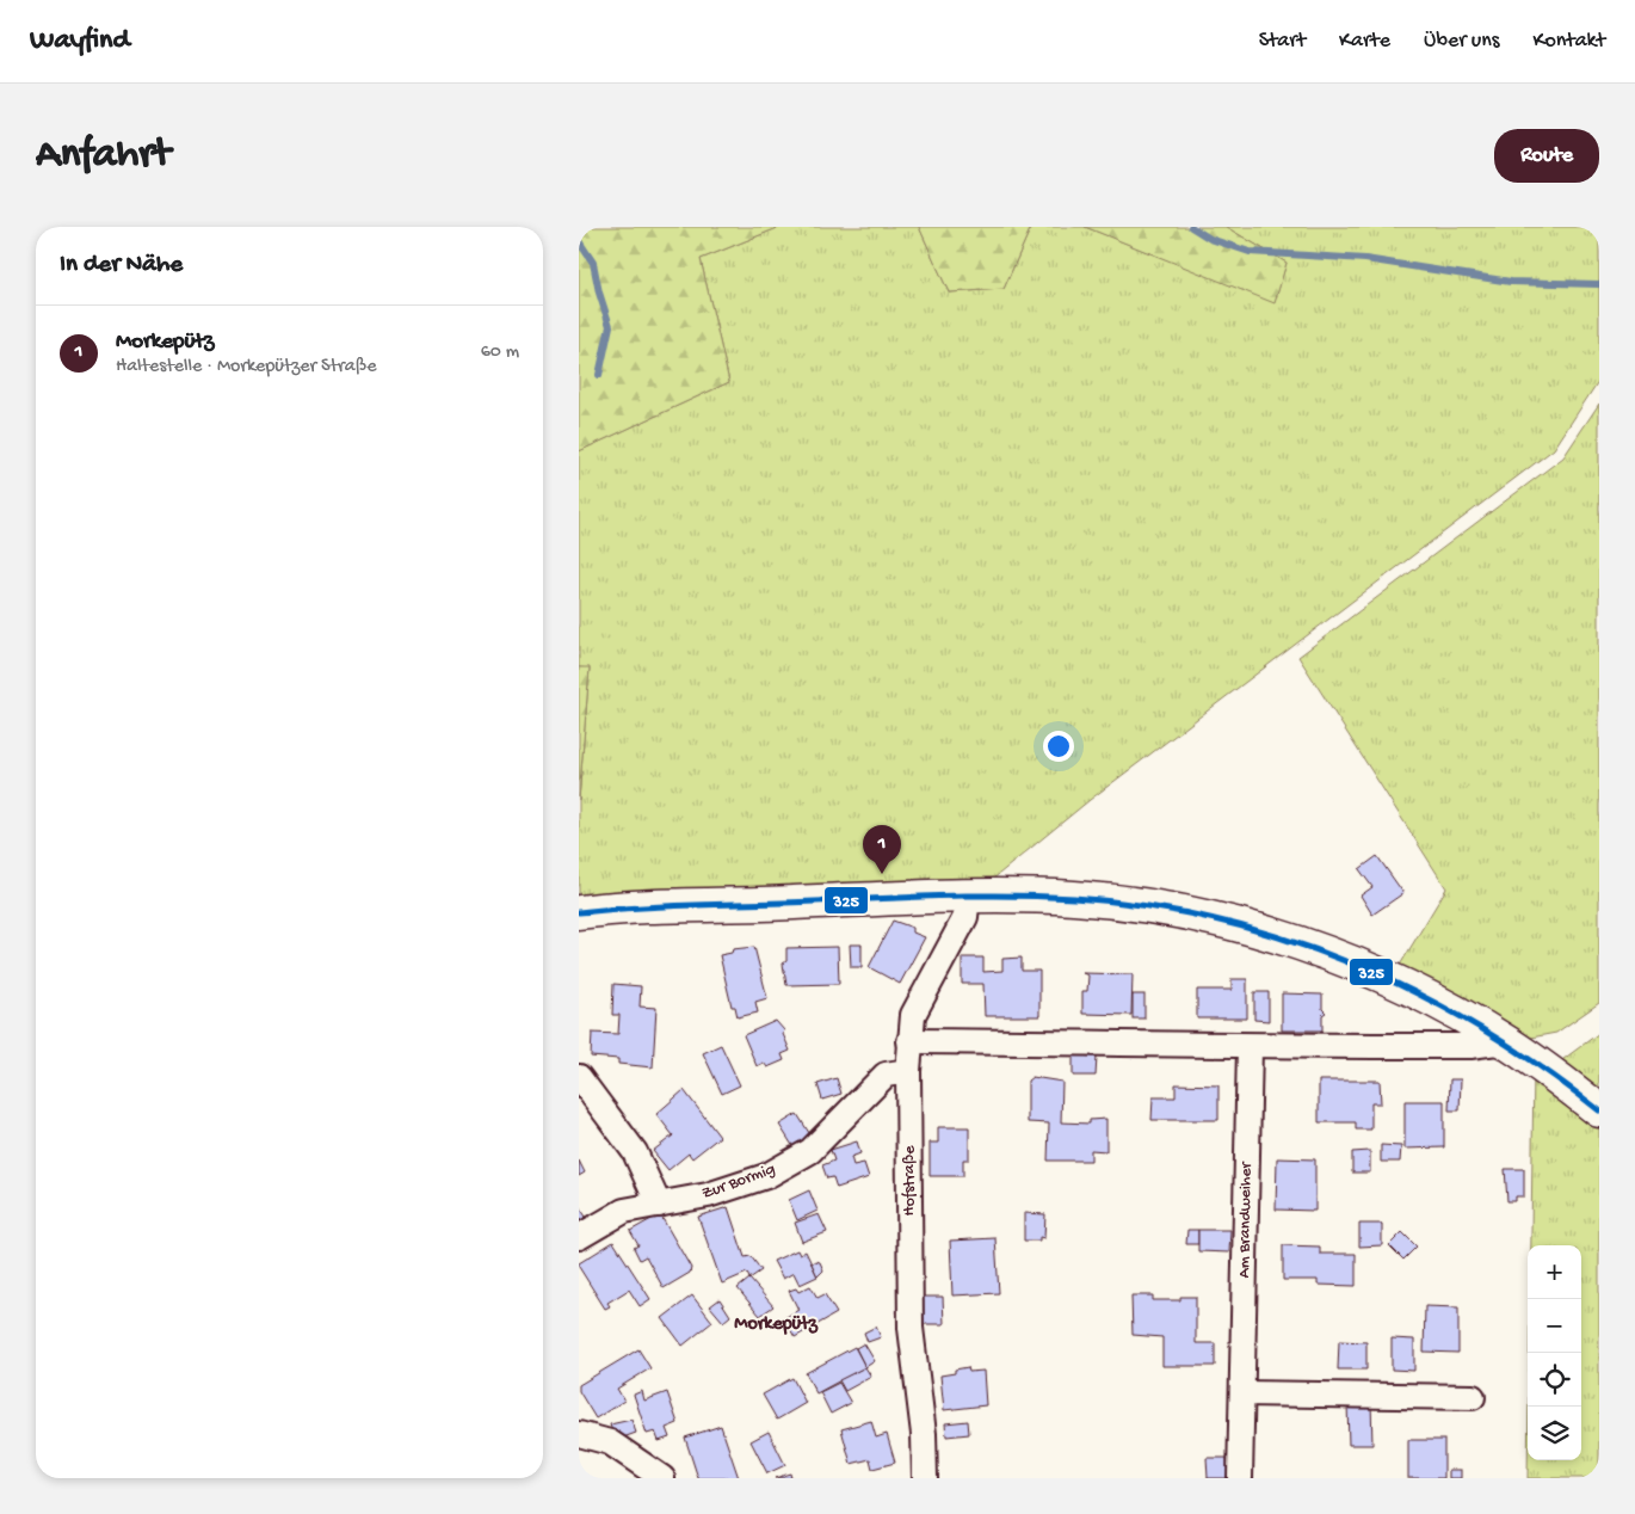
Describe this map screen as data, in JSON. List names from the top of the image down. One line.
{"streets":{"street":["Hofstraße","Zur Bormig","Am Brandweiher"]},"crossings":[["Hofstraße","Zur Bormig"]],"districts":["Morkepütz"],"lines":["transit line 325"],"page":{"header":"Wayfind","nav":["Start","Karte","Über uns","Kontakt"],"buttons":"Route","title":"Anfahrt","heading":"In der Nähe","list":[{"mark":"1","name":"Morkepütz","note":"Haltestelle · Morkepützer Straße","value":"60 m"}],"pins":"1","map_buttons":["+","−"]}}
